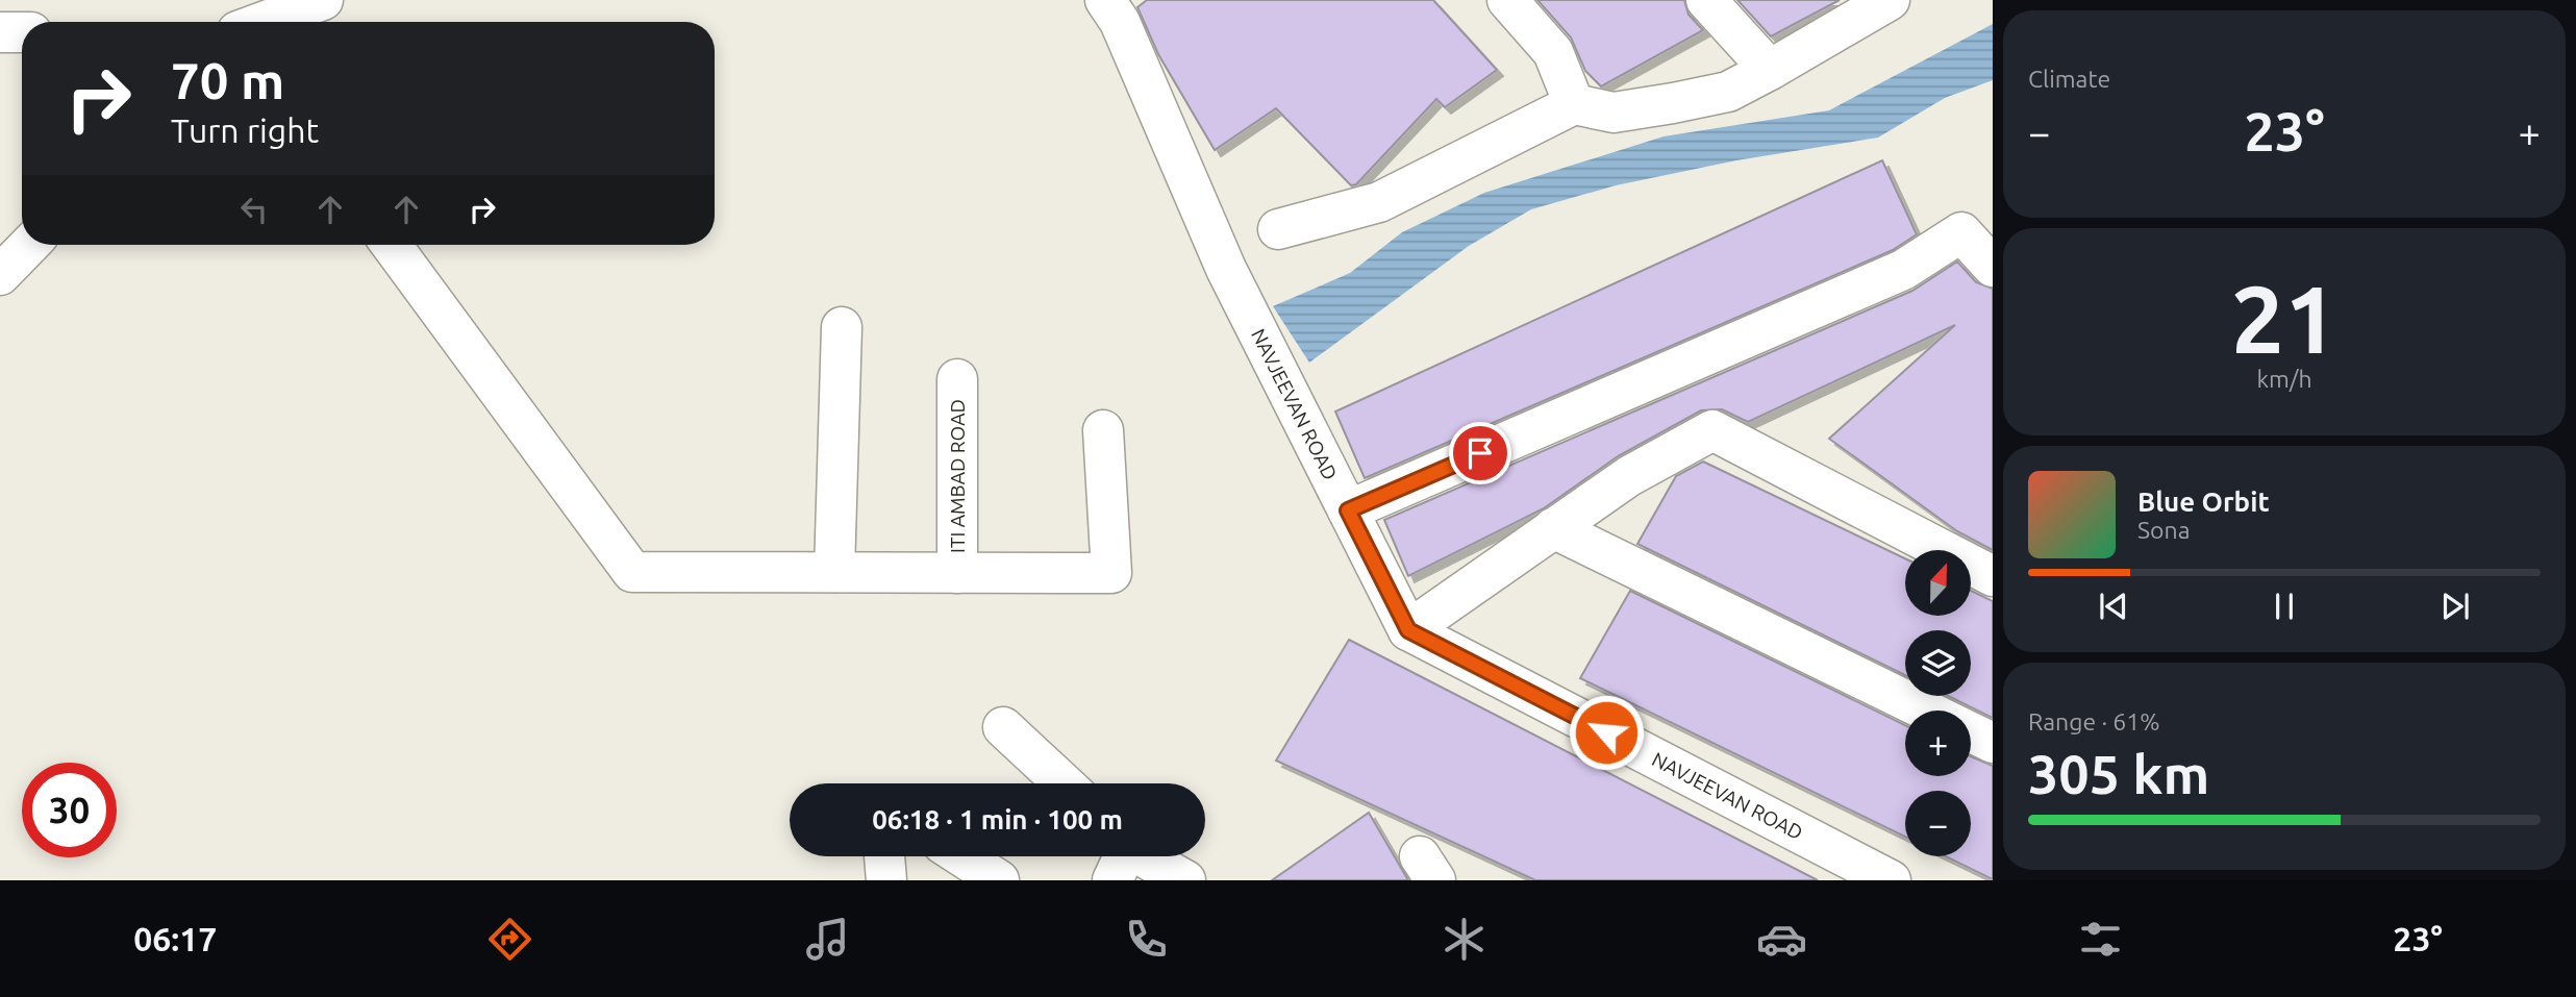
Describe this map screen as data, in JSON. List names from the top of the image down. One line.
{"streets":{"street":["NAVJEEVAN ROAD","ITI AMBAD ROAD"]},"north":"top","page":{"tile":["Climate",["21","km/h"],["Range · 61%","305 km"]],"turn":["70 m","Turn right"],"heat":["−","23°","+"],"song":["Blue Orbit","Sona"],"map_buttons":["+","−"],"limit":"30","trip":"06:18 · 1 min · 100 m","tabs":["06:17","23°"]}}
